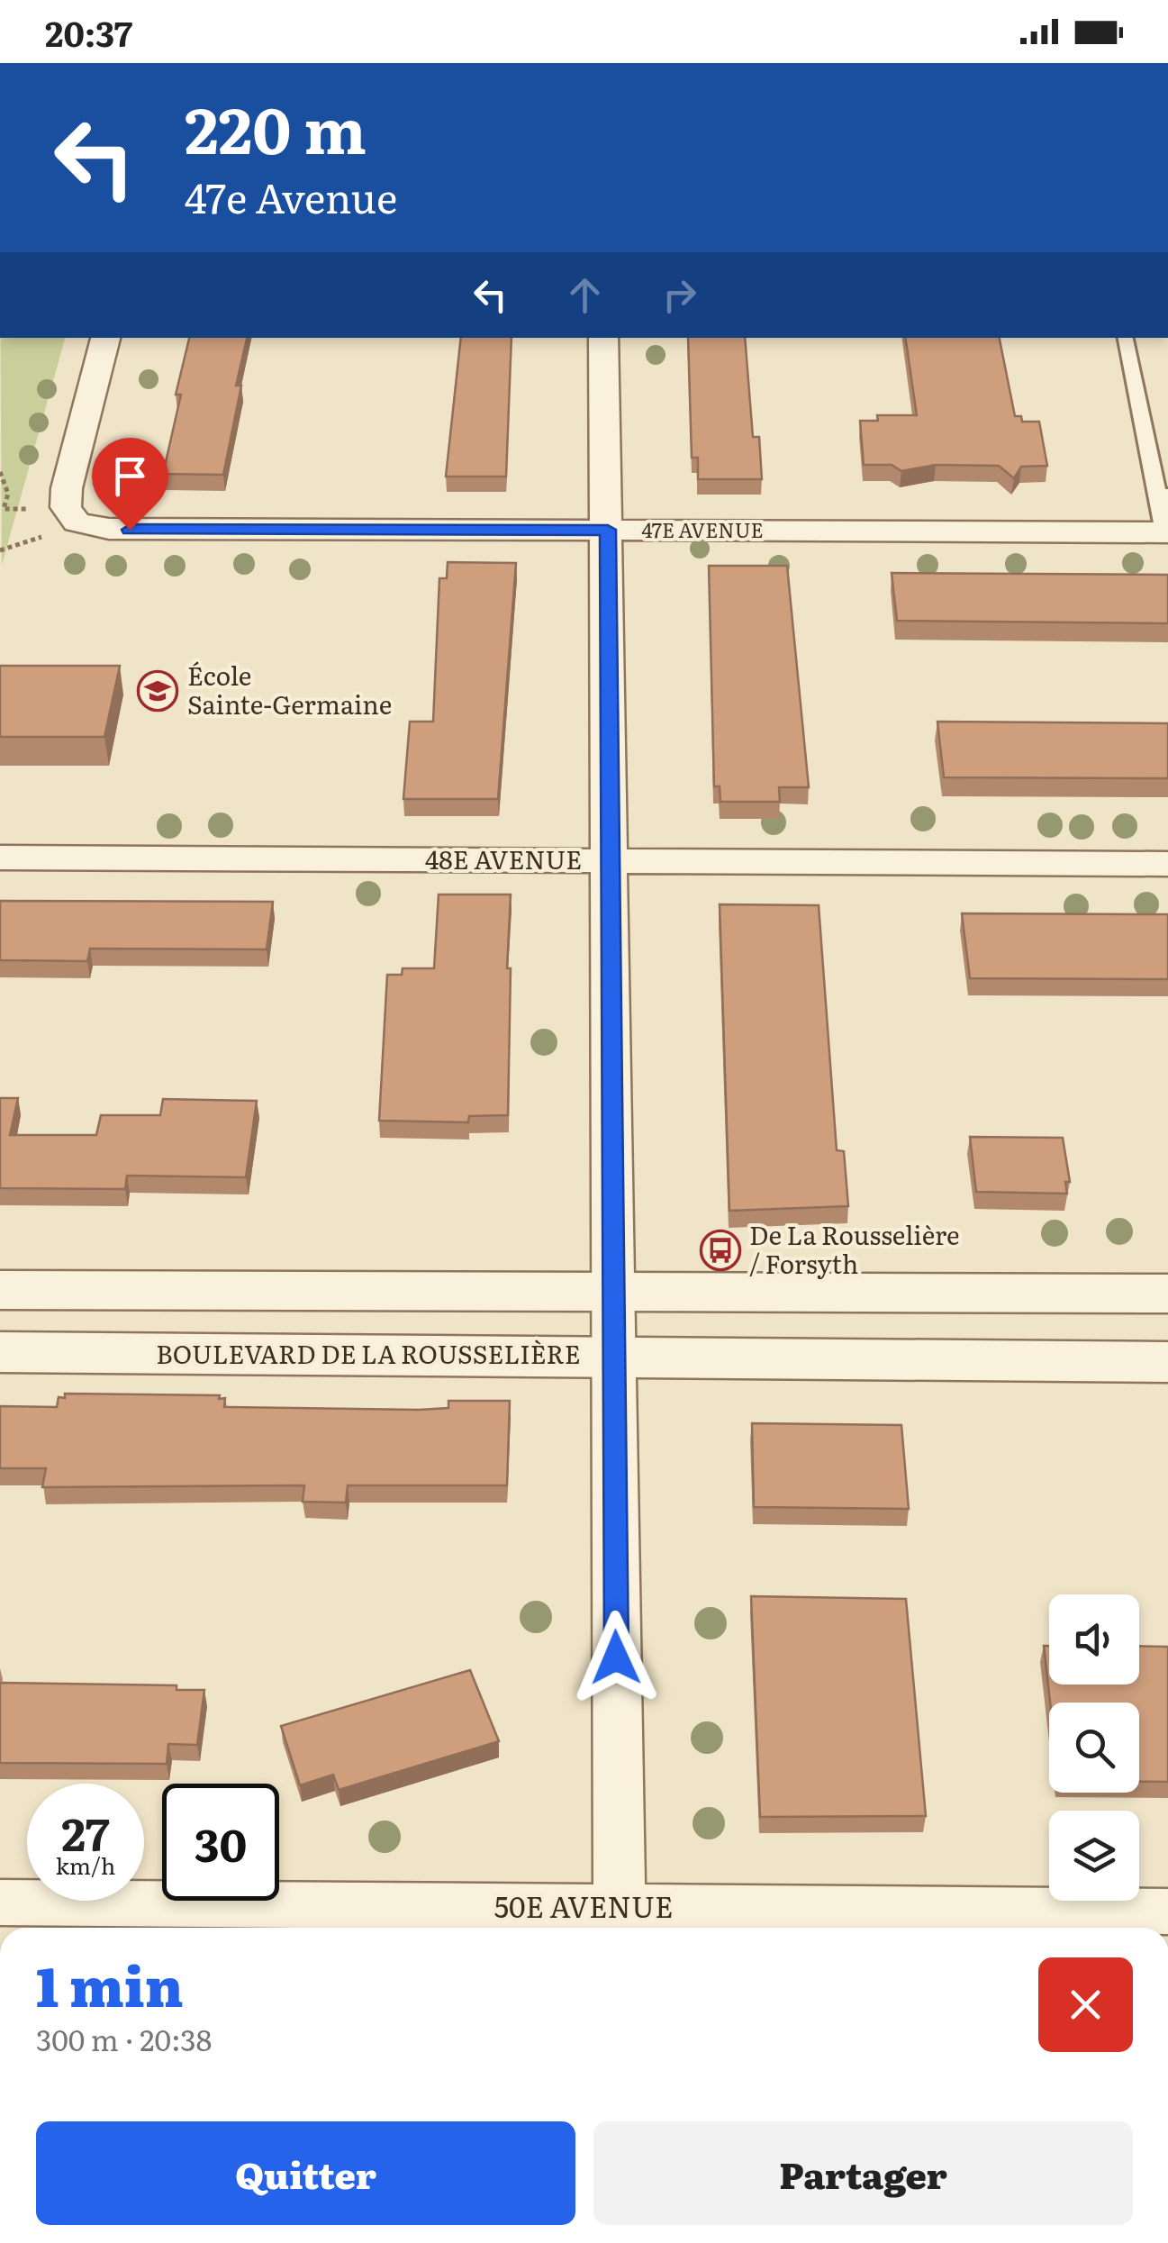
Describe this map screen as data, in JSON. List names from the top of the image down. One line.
{"streets":{"street":["47E AVENUE","48E AVENUE","BOULEVARD DE LA ROUSSELIÈRE","50E AVENUE"]},"places":{"school or university":["École Sainte-Germaine"],"bus stop":["De La Rousselière / Forsyth"]},"page":{"status":"20:37","turn":["220 m","47e Avenue"],"speed":"27 km/h","limit":"30","heading":["1 min","300 m · 20:38"],"buttons":["Quitter","Partager"]}}
